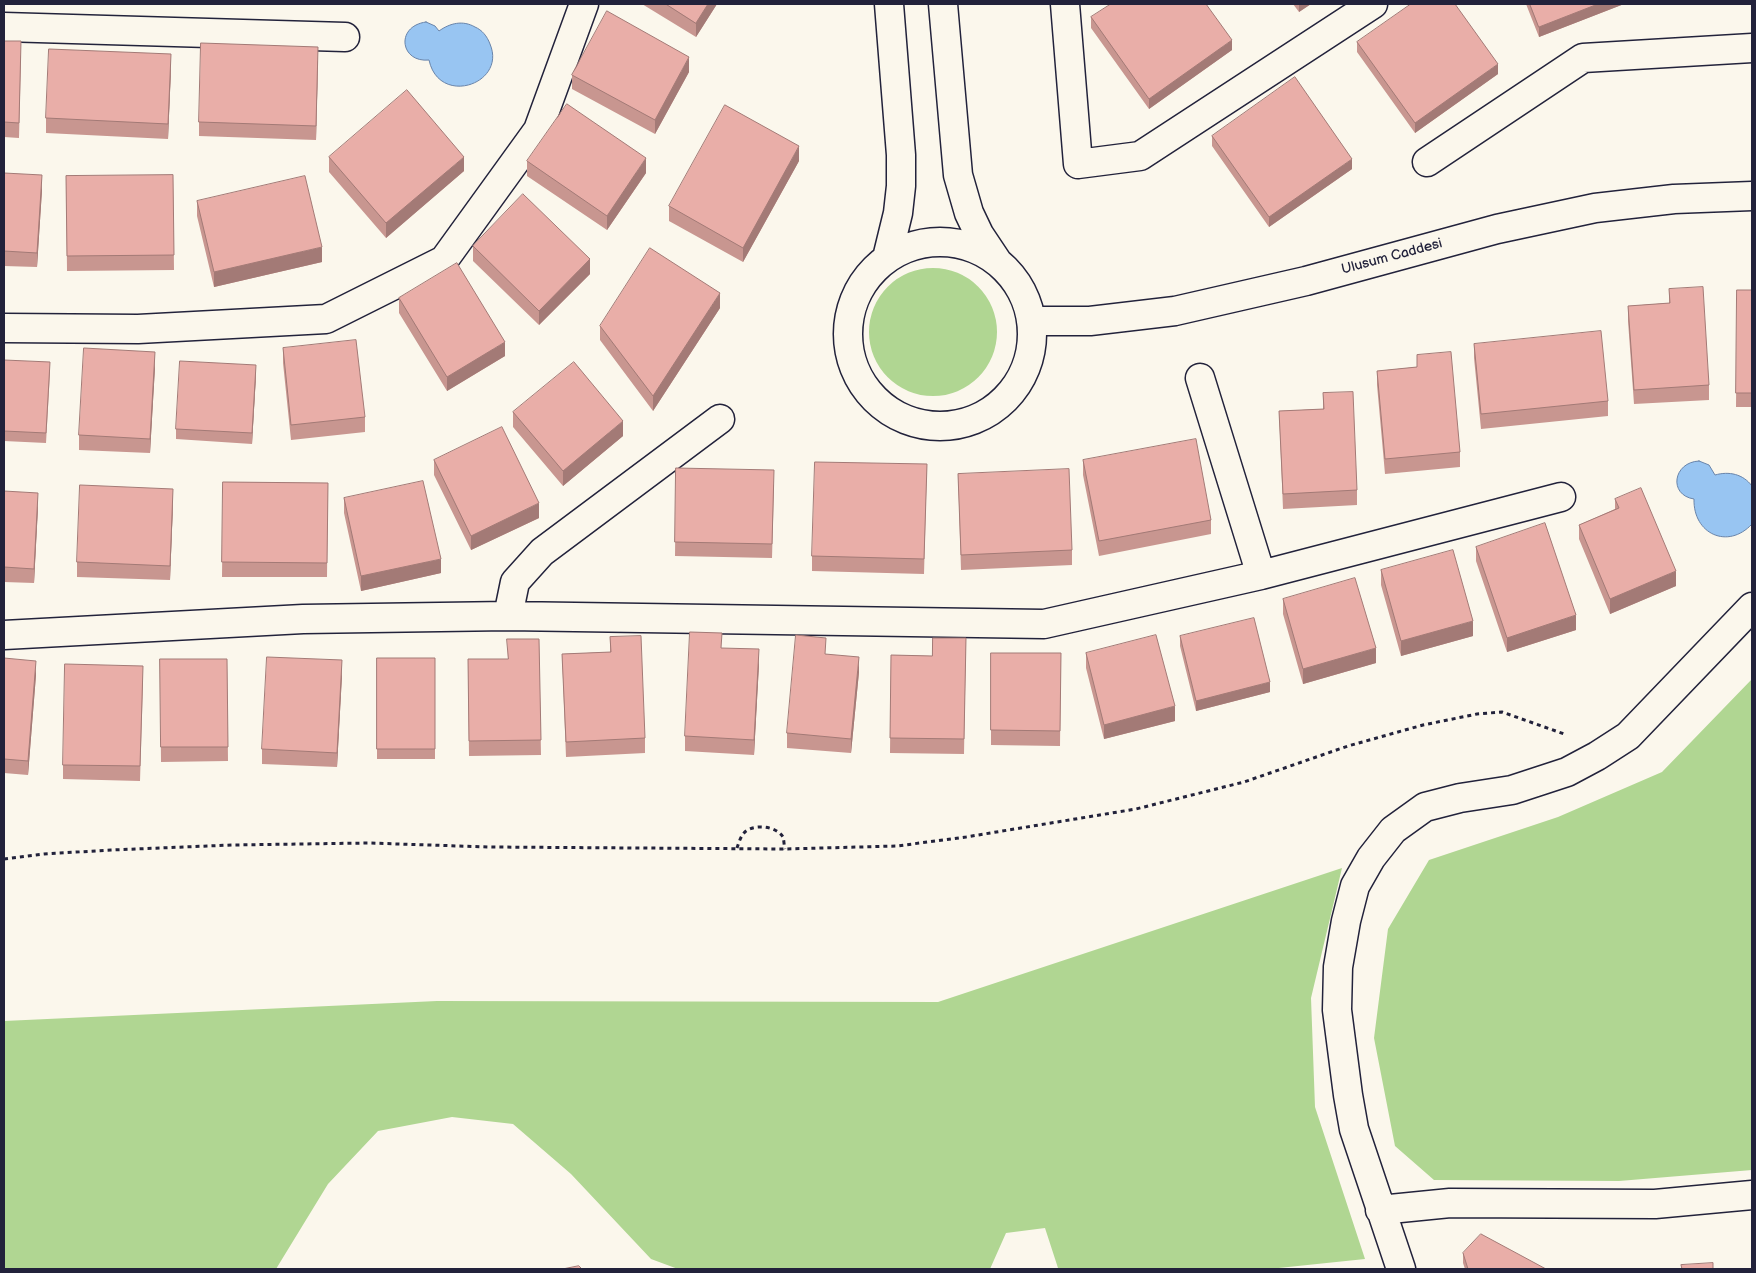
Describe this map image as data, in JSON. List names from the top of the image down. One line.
{"streets":{"street":["Ulusum Caddesi"]}}
